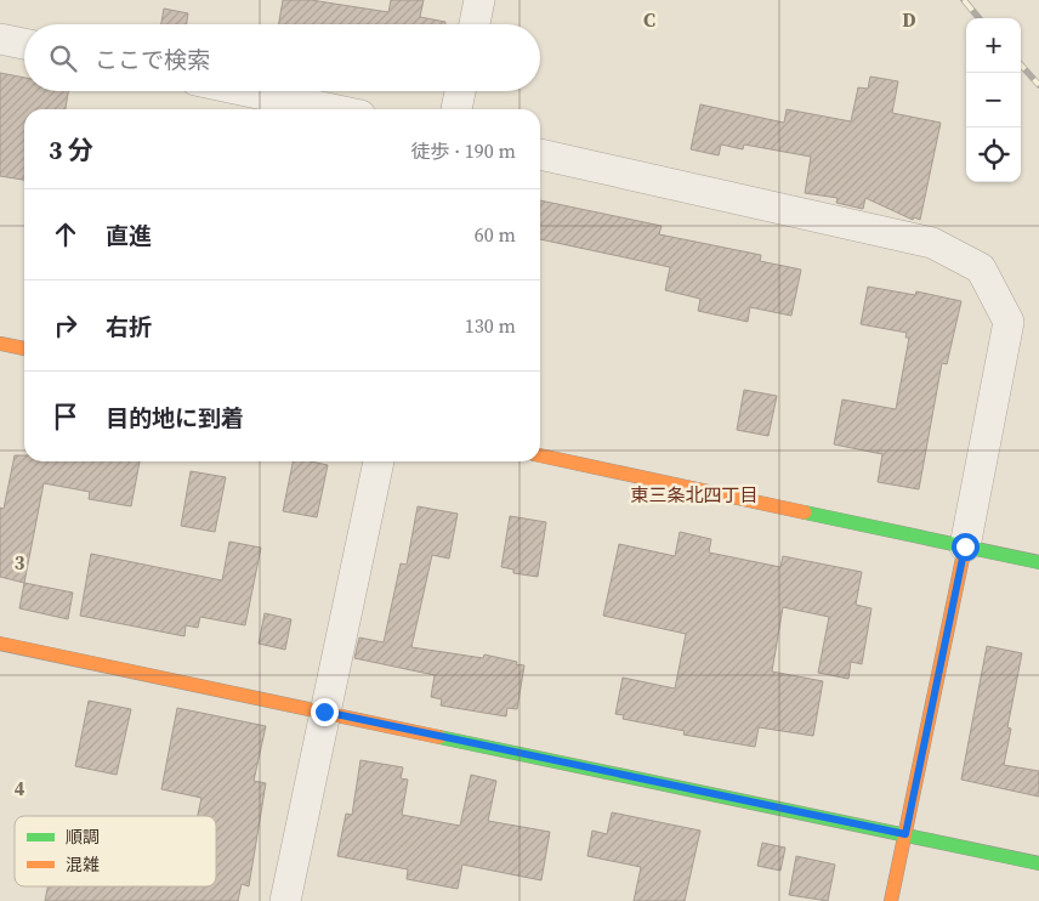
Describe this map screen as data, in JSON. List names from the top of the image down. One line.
{"districts":["東三条北四丁目"],"legend":["順調","混雑"],"page":{"map_buttons":["+","−"],"search":"ここで検索","heading":["3 分","徒歩 · 190 m"],"list":[["直進","60 m"],["右折","130 m"],"目的地に到着"]},"grid":{"columns":["C","D"],"rows":["3","4"]}}
